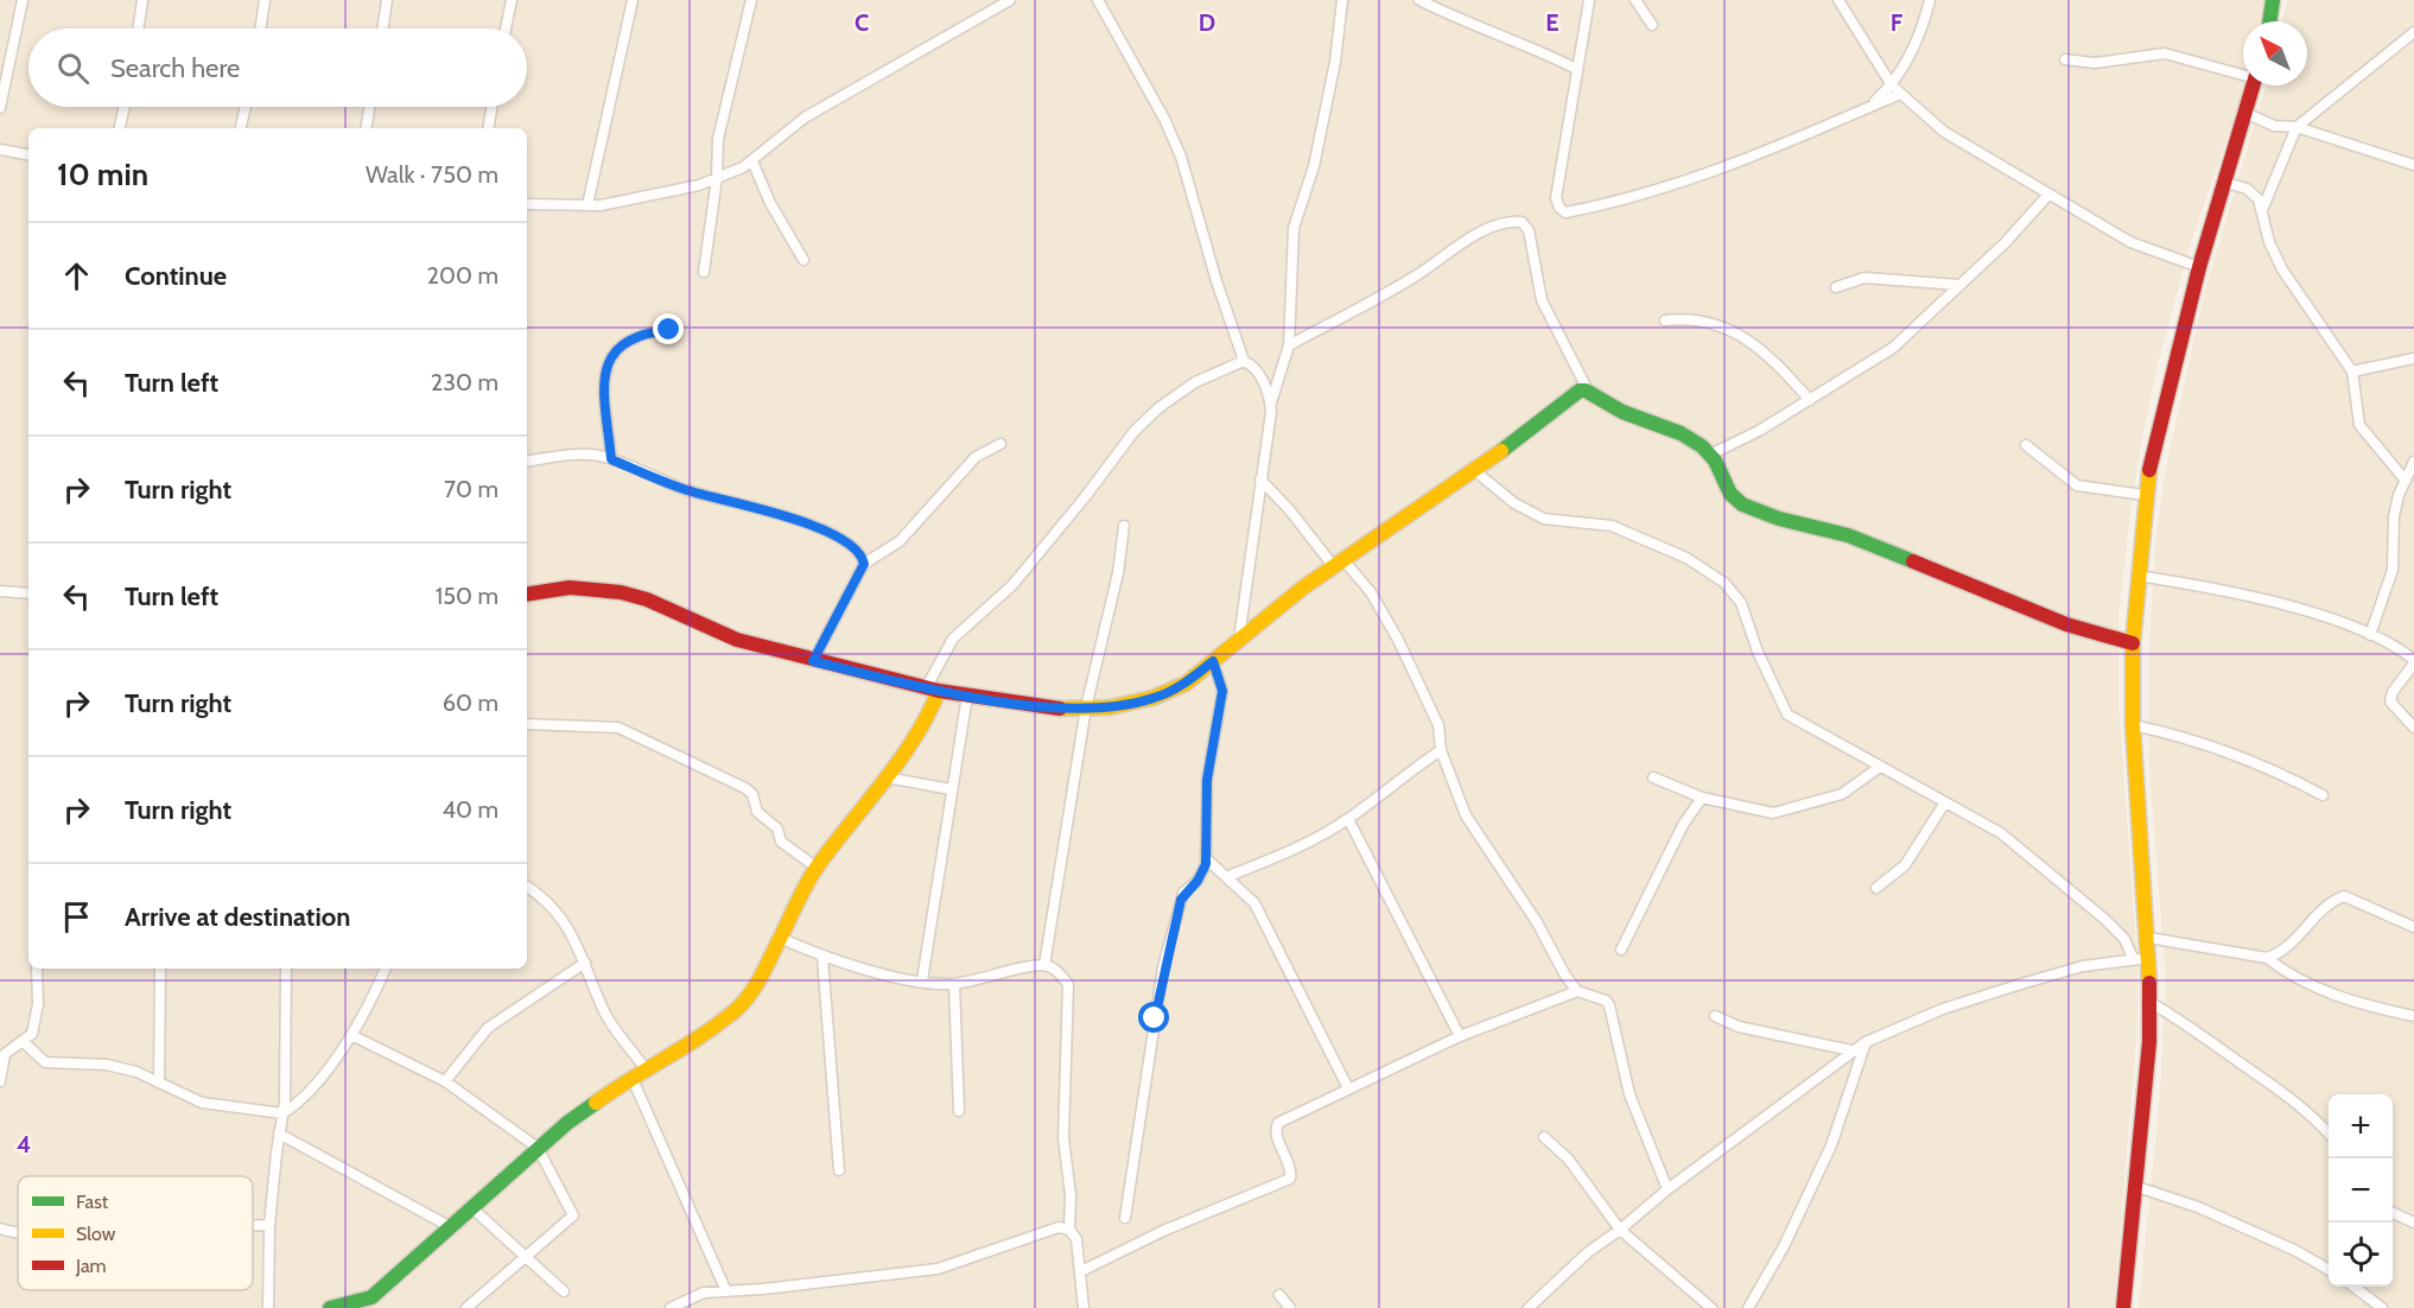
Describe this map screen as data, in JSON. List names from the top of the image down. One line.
{"legend":["Fast","Slow","Jam"],"north":"top left","page":{"search":"Search here","heading":["10 min","Walk · 750 m"],"list":[["Continue","200 m"],["Turn left","230 m"],["Turn right","70 m"],["Turn left","150 m"],["Turn right","60 m"],["Turn right","40 m"],"Arrive at destination"],"map_buttons":["+","−"]},"grid":{"columns":["C","D","E","F"],"rows":["4"]}}
